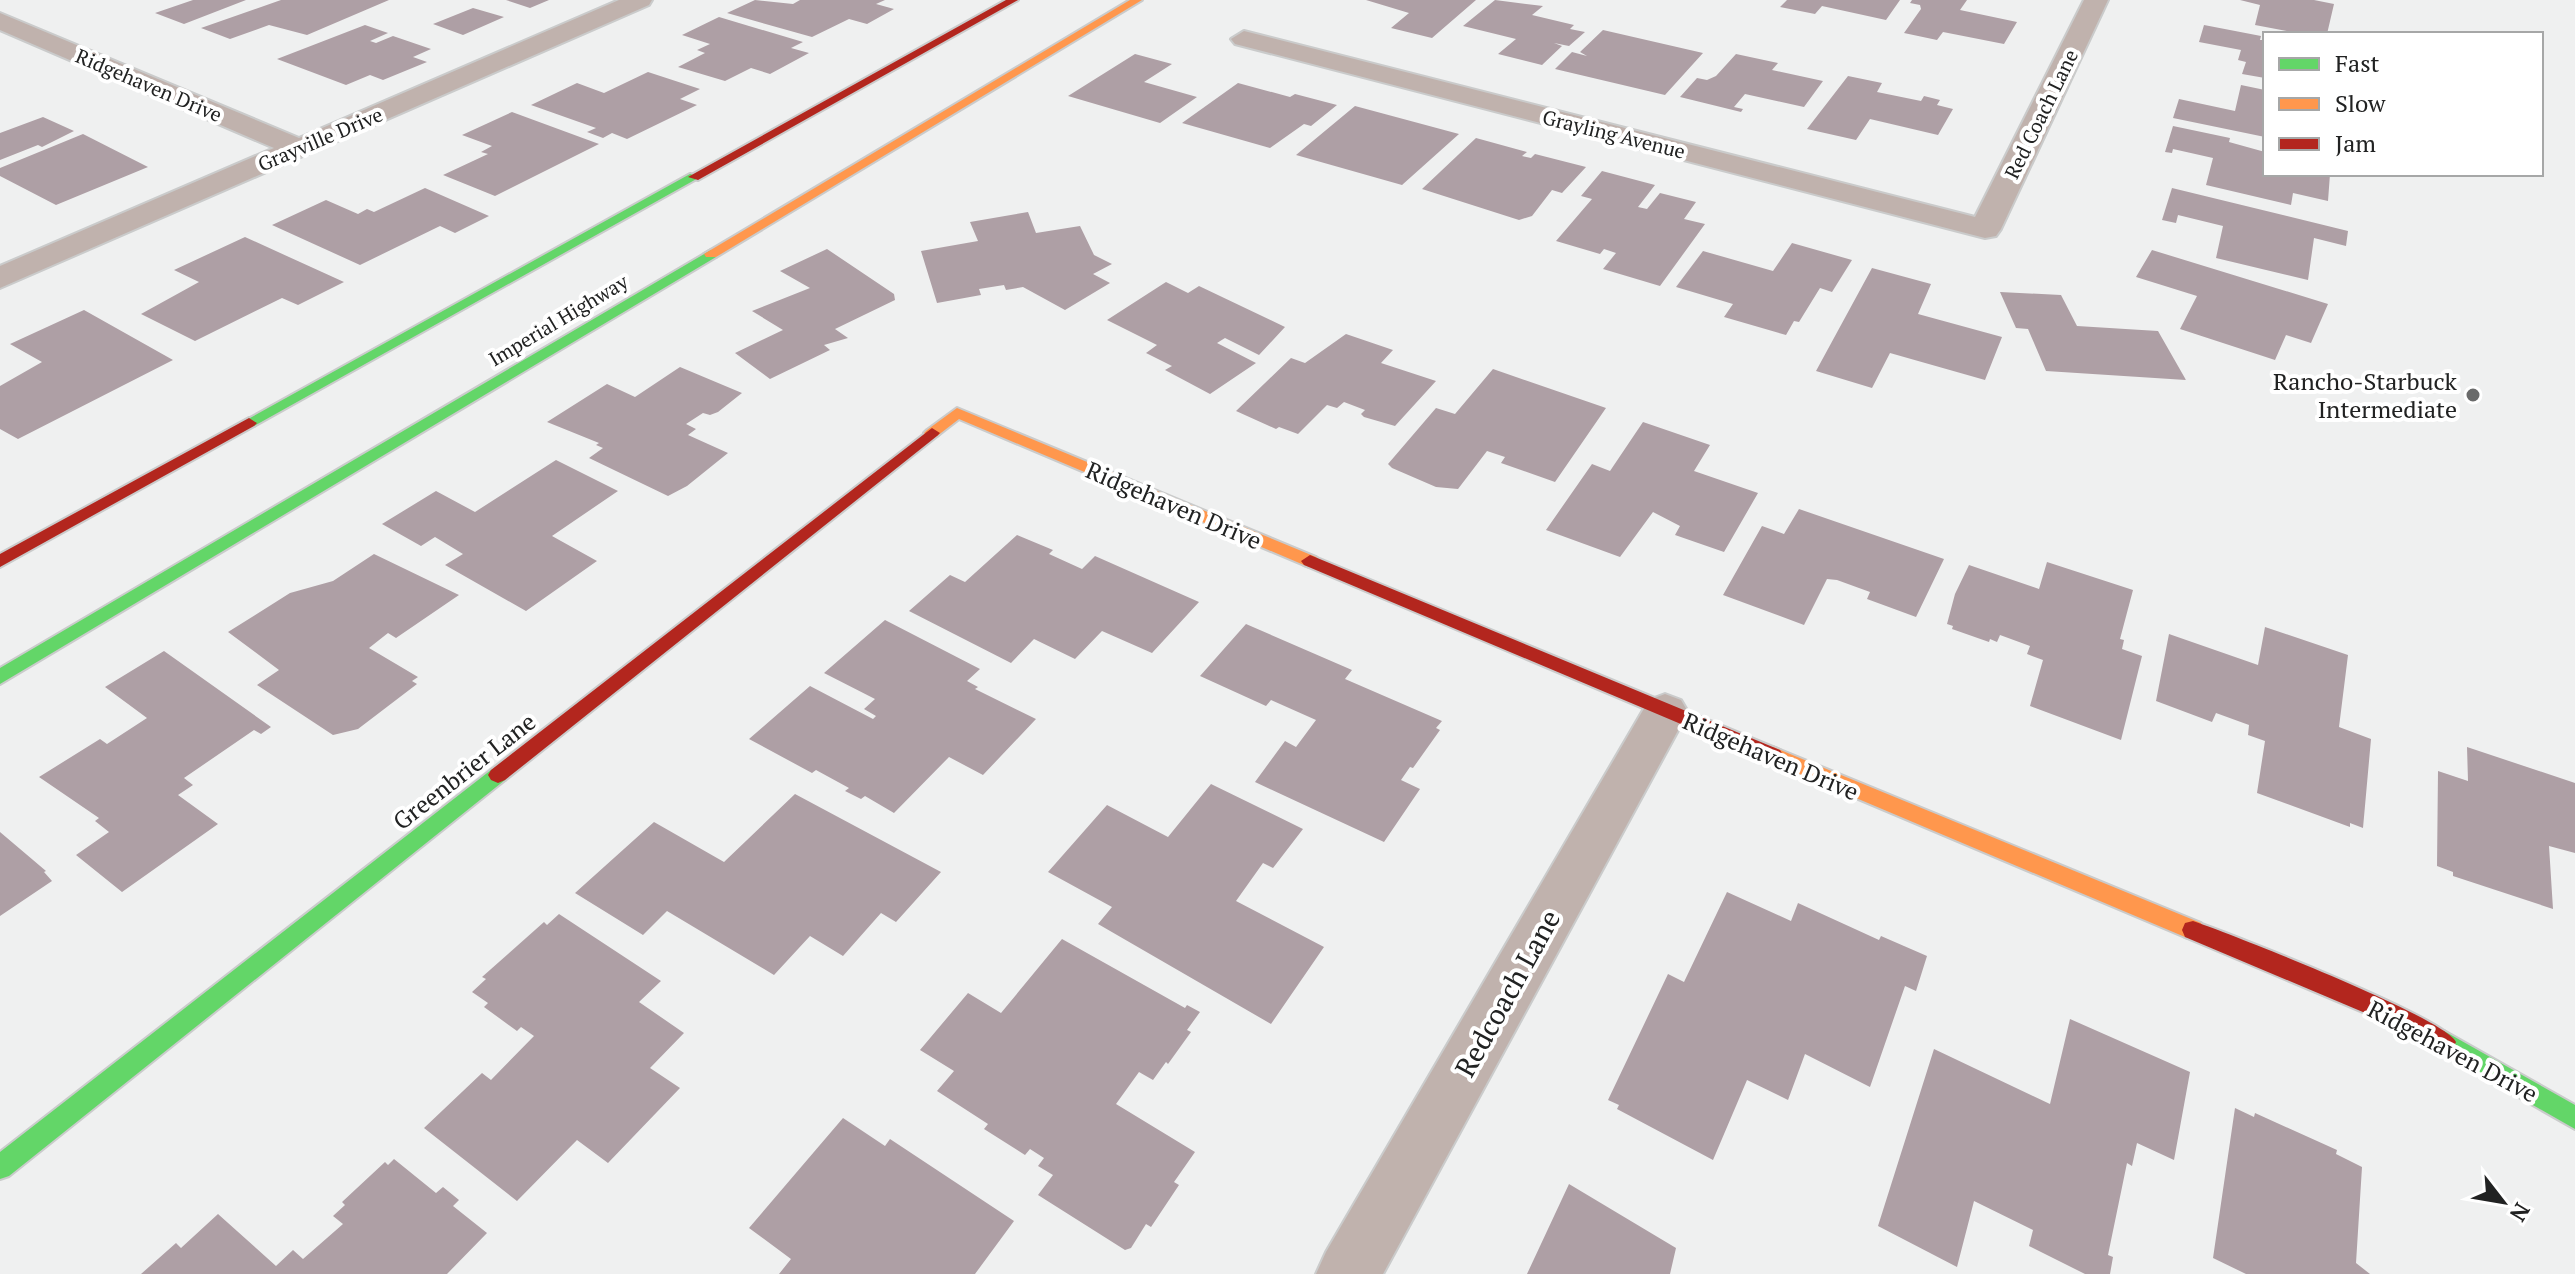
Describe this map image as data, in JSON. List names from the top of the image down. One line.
{"streets":{"main road":["Ridgehaven Drive","Imperial Highway","Greenbrier Lane"],"street":["Red Coach Lane","Grayling Avenue","Grayville Drive","Redcoach Lane"]},"crossings":[["Ridgehaven Drive","Grayville Drive"],["Ridgehaven Drive","Greenbrier Lane"],["Ridgehaven Drive","Redcoach Lane"],["Red Coach Lane","Grayling Avenue"]],"places":["Rancho-Starbuck Intermediate"],"legend":["Fast","Slow","Jam"],"north":"bottom right"}
